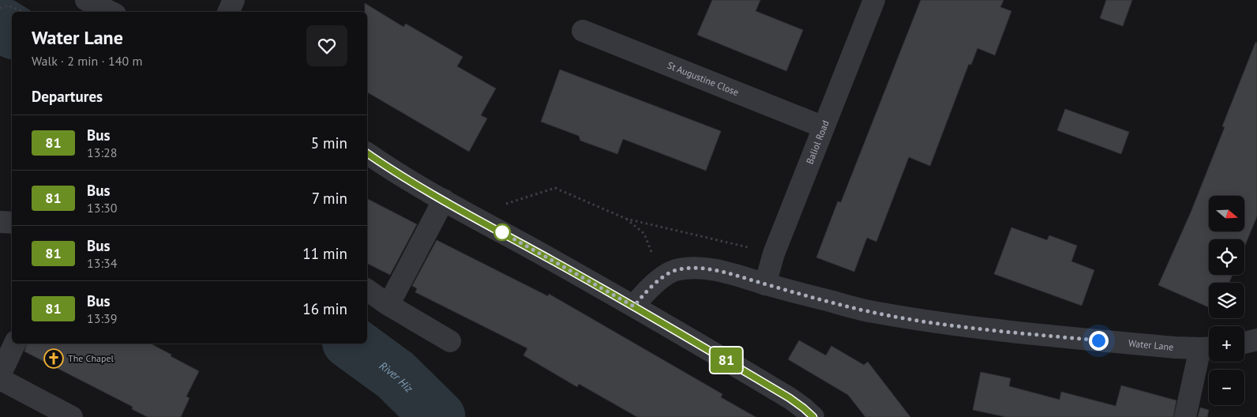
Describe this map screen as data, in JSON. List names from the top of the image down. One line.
{"streets":{"street":["St Augustine Close","Baliol Road","Water Lane"]},"crossings":[["St Augustine Close","Baliol Road"],["Baliol Road","Water Lane"]],"water":["River Hiz"],"places":{"church":["The Chapel"]},"lines":["bus line 81"],"north":"right","page":{"on_map":"81","heading":[["Water Lane","Walk · 2 min · 140 m"],"Departures"],"list":[{"mark":"81","name":"Bus","note":"13:28","value":"5 min"},{"mark":"81","name":"Bus","note":"13:30","value":"7 min"},{"mark":"81","name":"Bus","note":"13:34","value":"11 min"},{"mark":"81","name":"Bus","note":"13:39","value":"16 min"}],"map_buttons":["+","−"]}}
